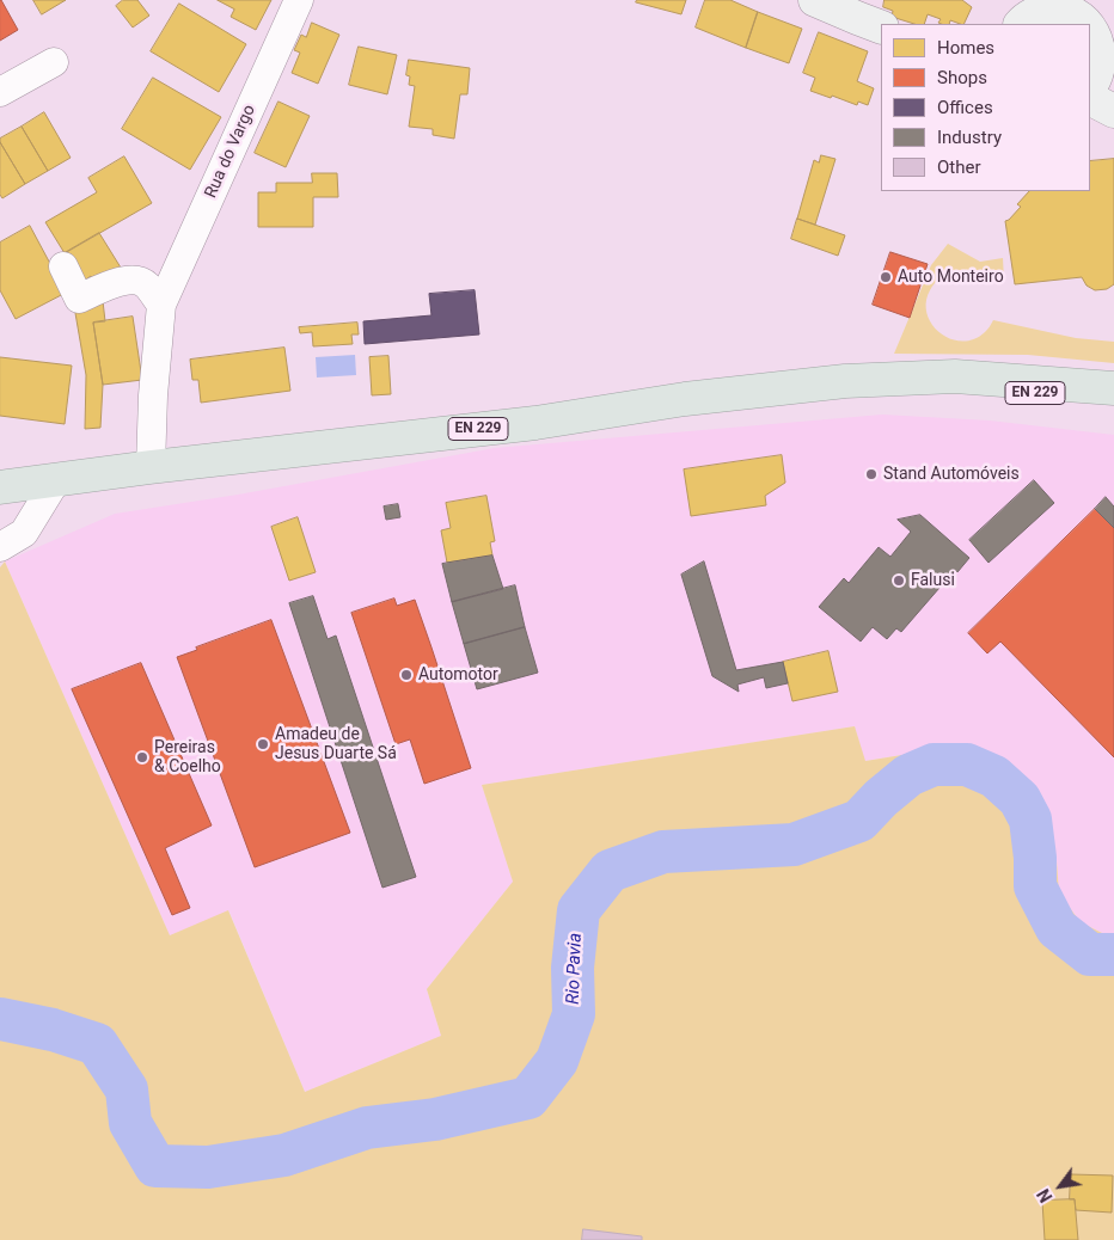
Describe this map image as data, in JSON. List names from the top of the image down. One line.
{"streets":{"main road":["EN 229"],"street":["Rua do Vargo"]},"crossings":[["Rua do Vargo","EN 229"]],"water":["Rio Pavia"],"places":["Auto Monteiro","Stand Automóveis","Falusi","Automotor","Amadeu de Jesus Duarte Sá","Pereiras & Coelho"],"legend":["Homes","Shops","Offices","Industry","Other"],"north":"bottom left"}
